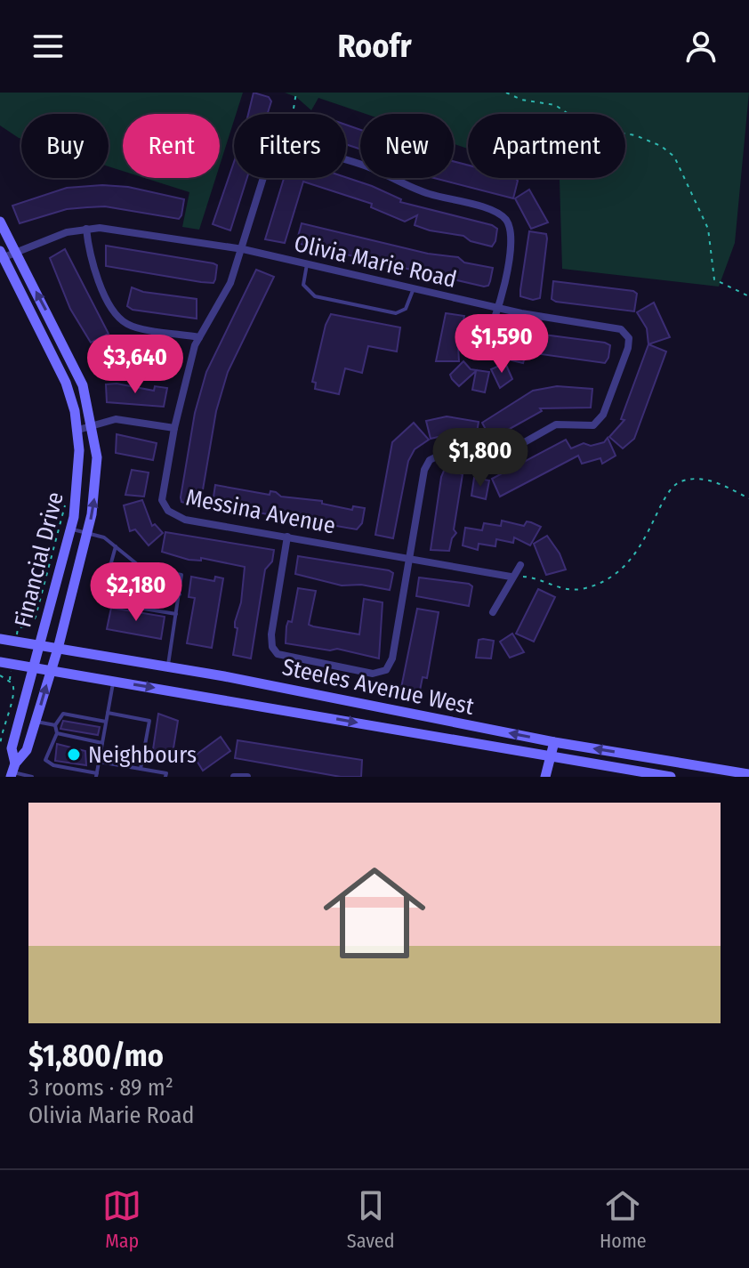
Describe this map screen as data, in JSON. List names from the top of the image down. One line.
{"streets":{"main road":["Financial Drive","Steeles Avenue West"],"street":["Olivia Marie Road","Messina Avenue"]},"crossings":[["Olivia Marie Road","Messina Avenue"],["Olivia Marie Road","Financial Drive"],["Financial Drive","Steeles Avenue West"]],"places":["Neighbours"],"page":{"header":"Roofr","chip":["Buy","Rent","Filters","New","Apartment"],"price":["$1,590","$3,640","$1,800","$2,180"],"list":[{"name":"$1,800/mo","note":"3 rooms · 89 m² · Olivia Marie Road"}],"tabs":["Map","Saved","Home"]}}
